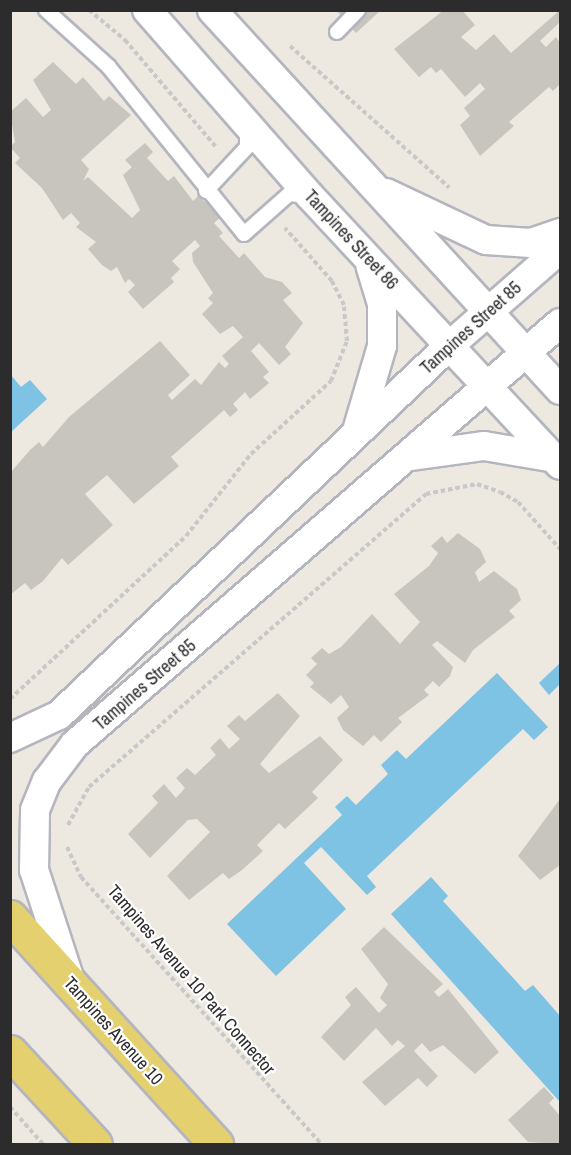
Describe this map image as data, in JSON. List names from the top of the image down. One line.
{"streets":{"main road":["Tampines Avenue 10"],"street":["Tampines Street 86","Tampines Street 85"],"path":["Tampines Avenue 10 Park Connector"]},"crossings":[["Tampines Street 86","Tampines Street 85"],["Tampines Street 85","Tampines Avenue 10"]]}
